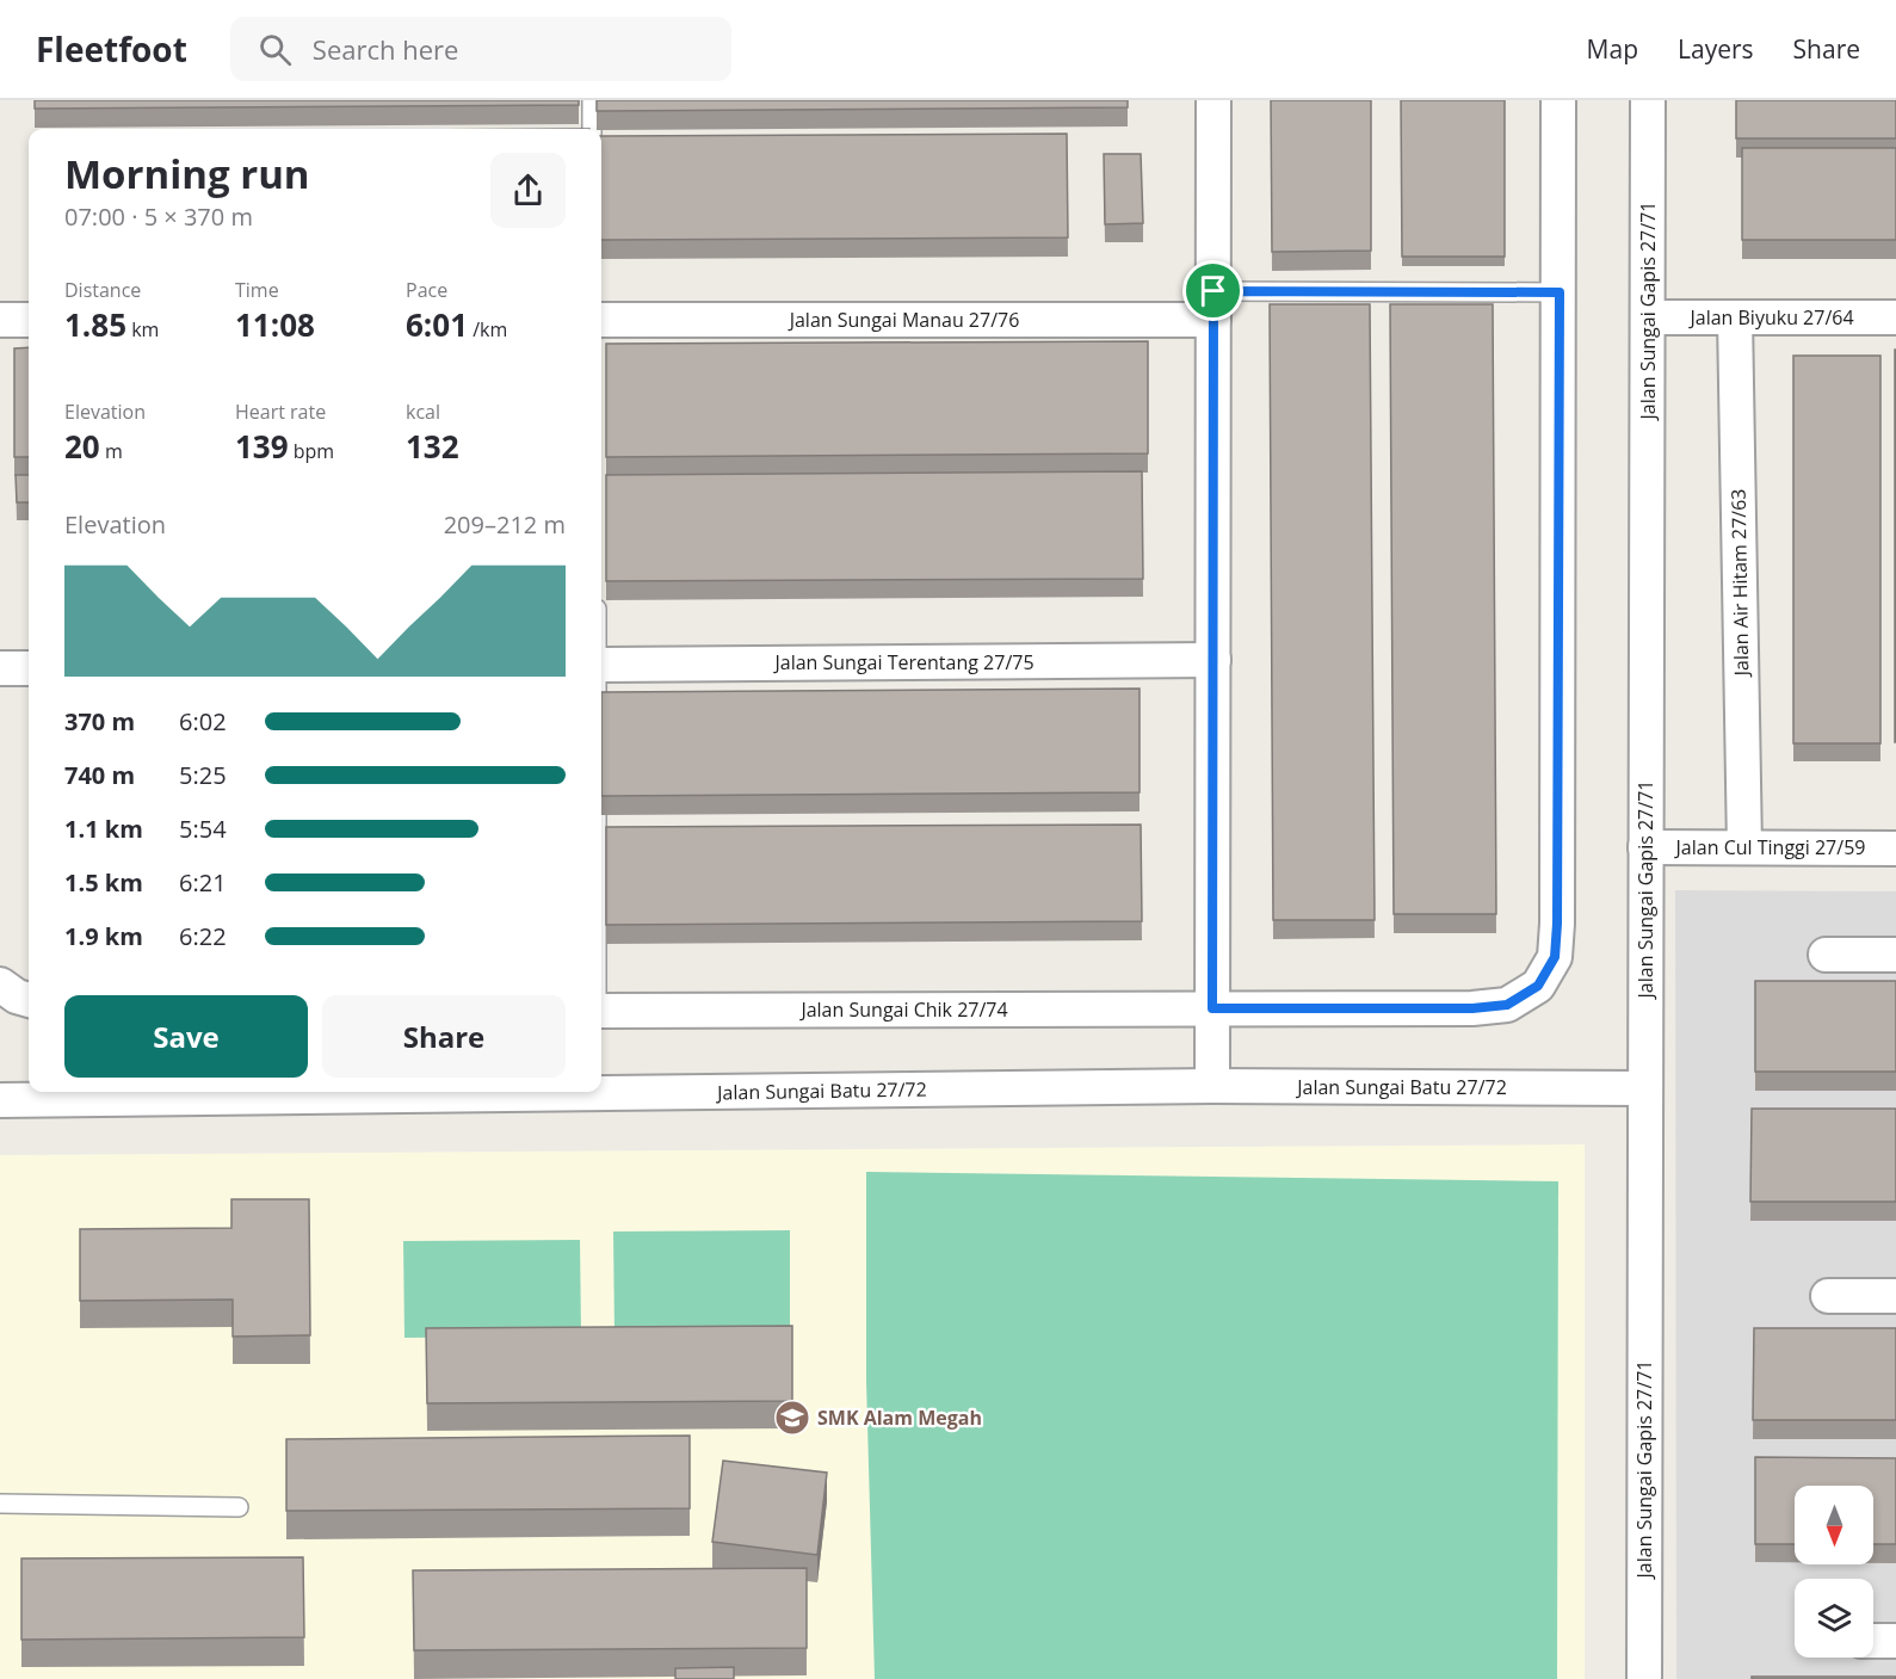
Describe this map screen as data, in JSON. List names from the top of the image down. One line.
{"streets":{"street":["Jalan Sungai Gapis 27/71","Jalan Biyuku 27/64","Jalan Sungai Manau 27/76","Jalan Air Hitam 27/63","Jalan Sungai Terentang 27/75","Jalan Cul Tinggi 27/59","Jalan Sungai Chik 27/74","Jalan Sungai Batu 27/72"]},"crossings":[["Jalan Sungai Gapis 27/71","Jalan Biyuku 27/64"],["Jalan Sungai Gapis 27/71","Jalan Cul Tinggi 27/59"],["Jalan Sungai Gapis 27/71","Jalan Sungai Batu 27/72"],["Jalan Biyuku 27/64","Jalan Air Hitam 27/63"],["Jalan Air Hitam 27/63","Jalan Cul Tinggi 27/59"]],"places":{"school or university":["SMK Alam Megah"]},"north":"bottom","page":{"header":"Fleetfoot","search":"Search here","nav":["Map","Layers","Share"],"heading":["Morning run","07:00 · 5 × 370 m"],"stats":[["Distance","1.85 km"],["Time","11:08"],["Pace","6:01 /km"],["Elevation","20 m"],["Heart rate","139 bpm"],["kcal","132"]],"chart":["Elevation","209–212 m"],"list":[{"name":"370 m","note":"6:02"},{"name":"740 m","note":"5:25"},{"name":"1.1 km","note":"5:54"},{"name":"1.5 km","note":"6:21"},{"name":"1.9 km","note":"6:22"}],"buttons":["Save","Share"]}}
